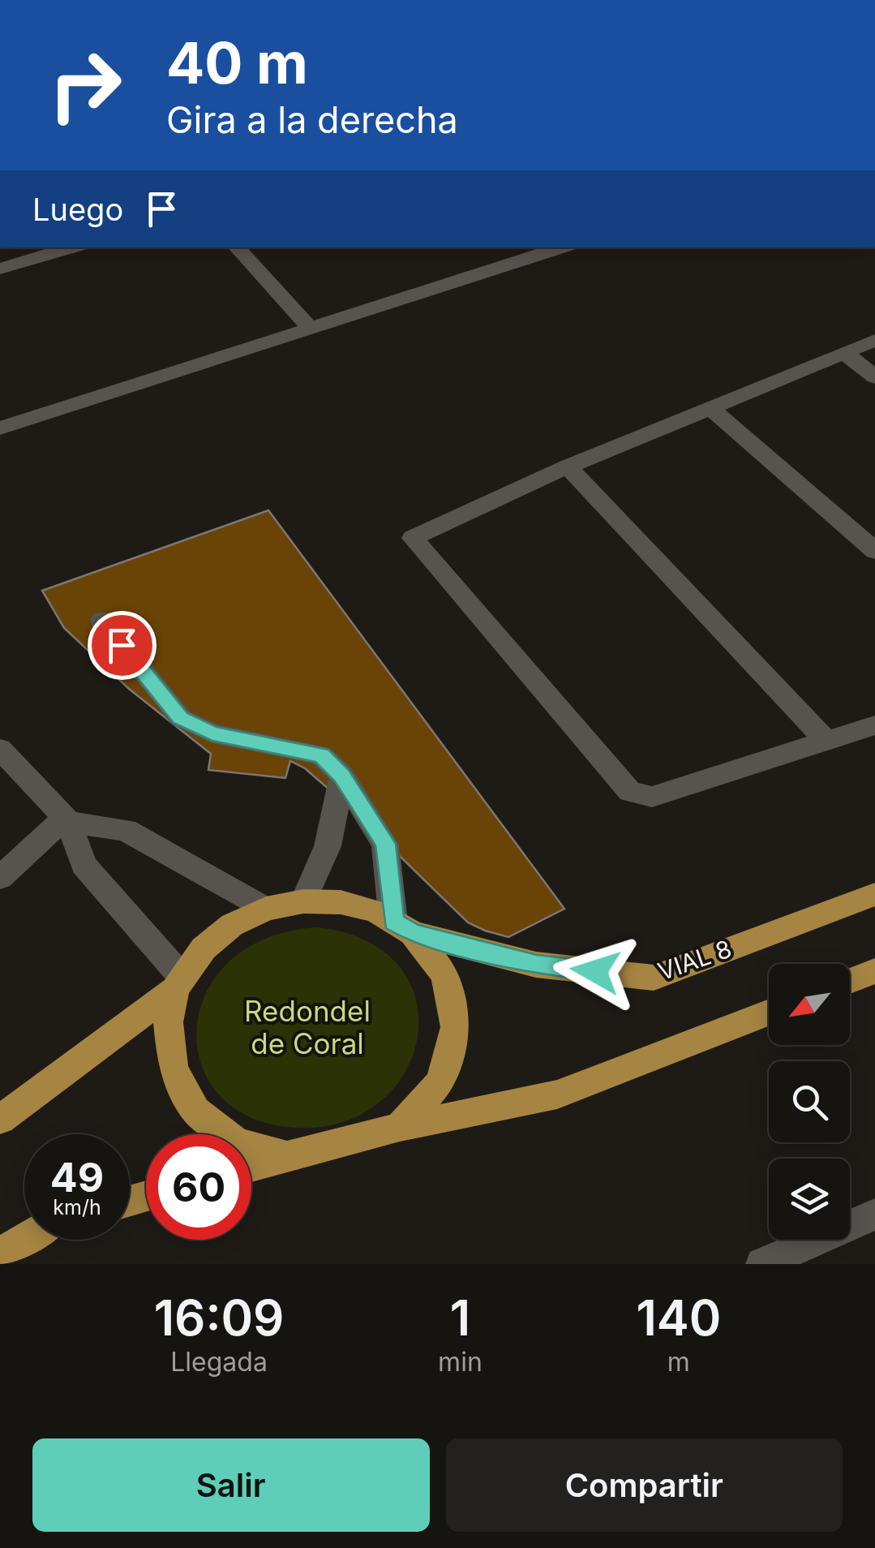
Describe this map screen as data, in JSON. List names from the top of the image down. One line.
{"streets":{"main road":["VIAL 8"]},"parks":["Redondel de Coral"],"north":"bottom left","page":{"turn":["40 m","Gira a la derecha"],"then":"Luego","speed":"49 km/h","limit":"60","eta":["16:09","Llegada","1","min","140","m"],"buttons":["Salir","Compartir"]}}
